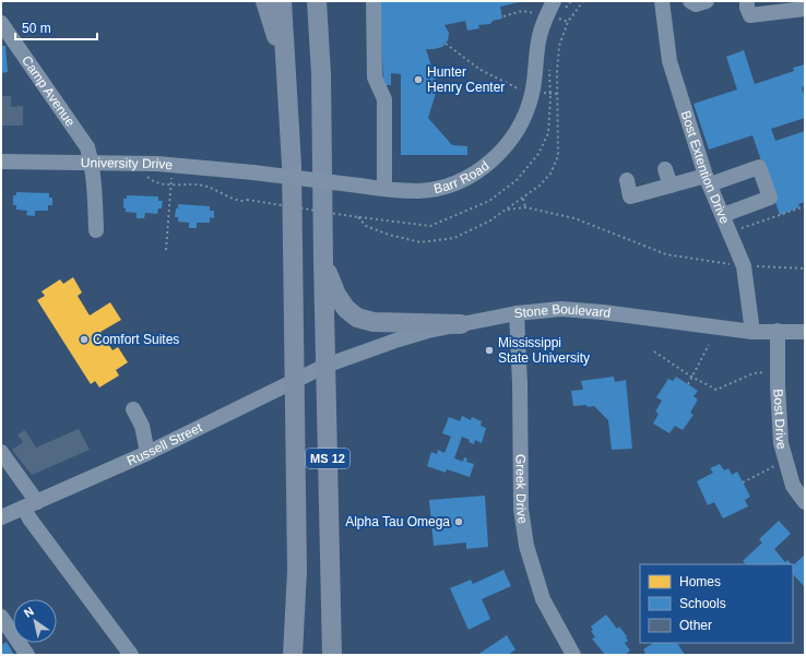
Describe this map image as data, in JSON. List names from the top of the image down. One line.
{"streets":{"main road":["MS 12"],"street":["Camp Avenue","University Drive","Bost Extention Drive","Barr Road","Stone Boulevard","Bost Drive","Russell Street","Greek Drive"]},"crossings":[["Camp Avenue","University Drive"],["University Drive","Barr Road"],["Bost Extention Drive","Stone Boulevard"],["Stone Boulevard","Bost Drive"],["Stone Boulevard","Russell Street"],["Stone Boulevard","MS 12"],["Stone Boulevard","Greek Drive"],["Russell Street","MS 12"]],"places":["Hunter Henry Center","Comfort Suites","Mississippi State University","Alpha Tau Omega"],"legend":["Homes","Schools","Other"],"scale_bar":"50 m","north":"top left"}
